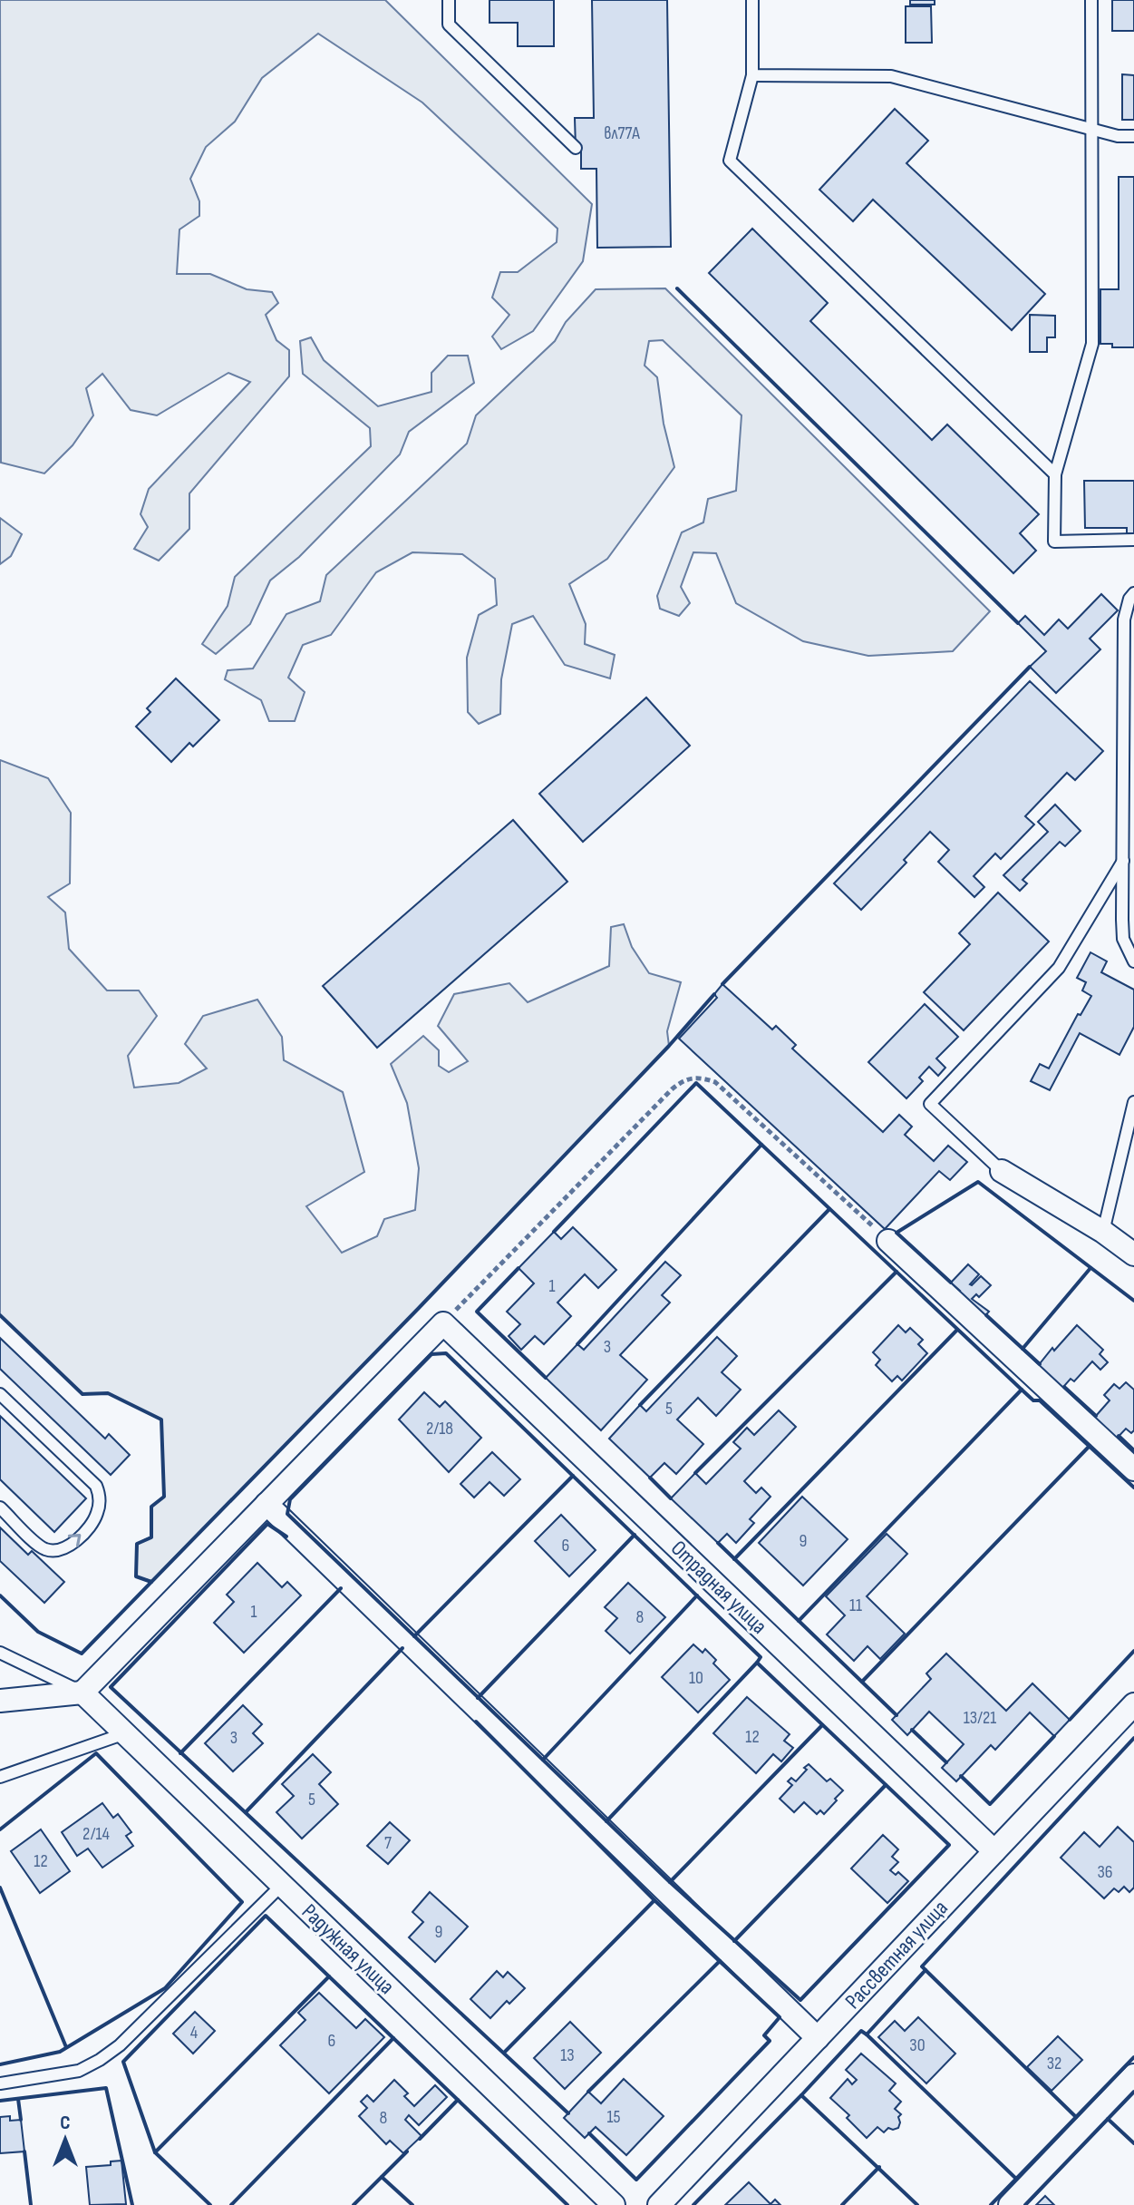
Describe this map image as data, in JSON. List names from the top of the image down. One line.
{"streets":{"street":["Отрадная улица","Радужная улица","Рассветная улица"]},"crossings":[["Отрадная улица","Рассветная улица"]],"house_numbers":["вл77А","1","3","5","2/18","9","6","11","1","8","10","13/21","12","3","5","2/14","7","12","36","9","4","6","30","13","32","15","8"],"north":"top"}
